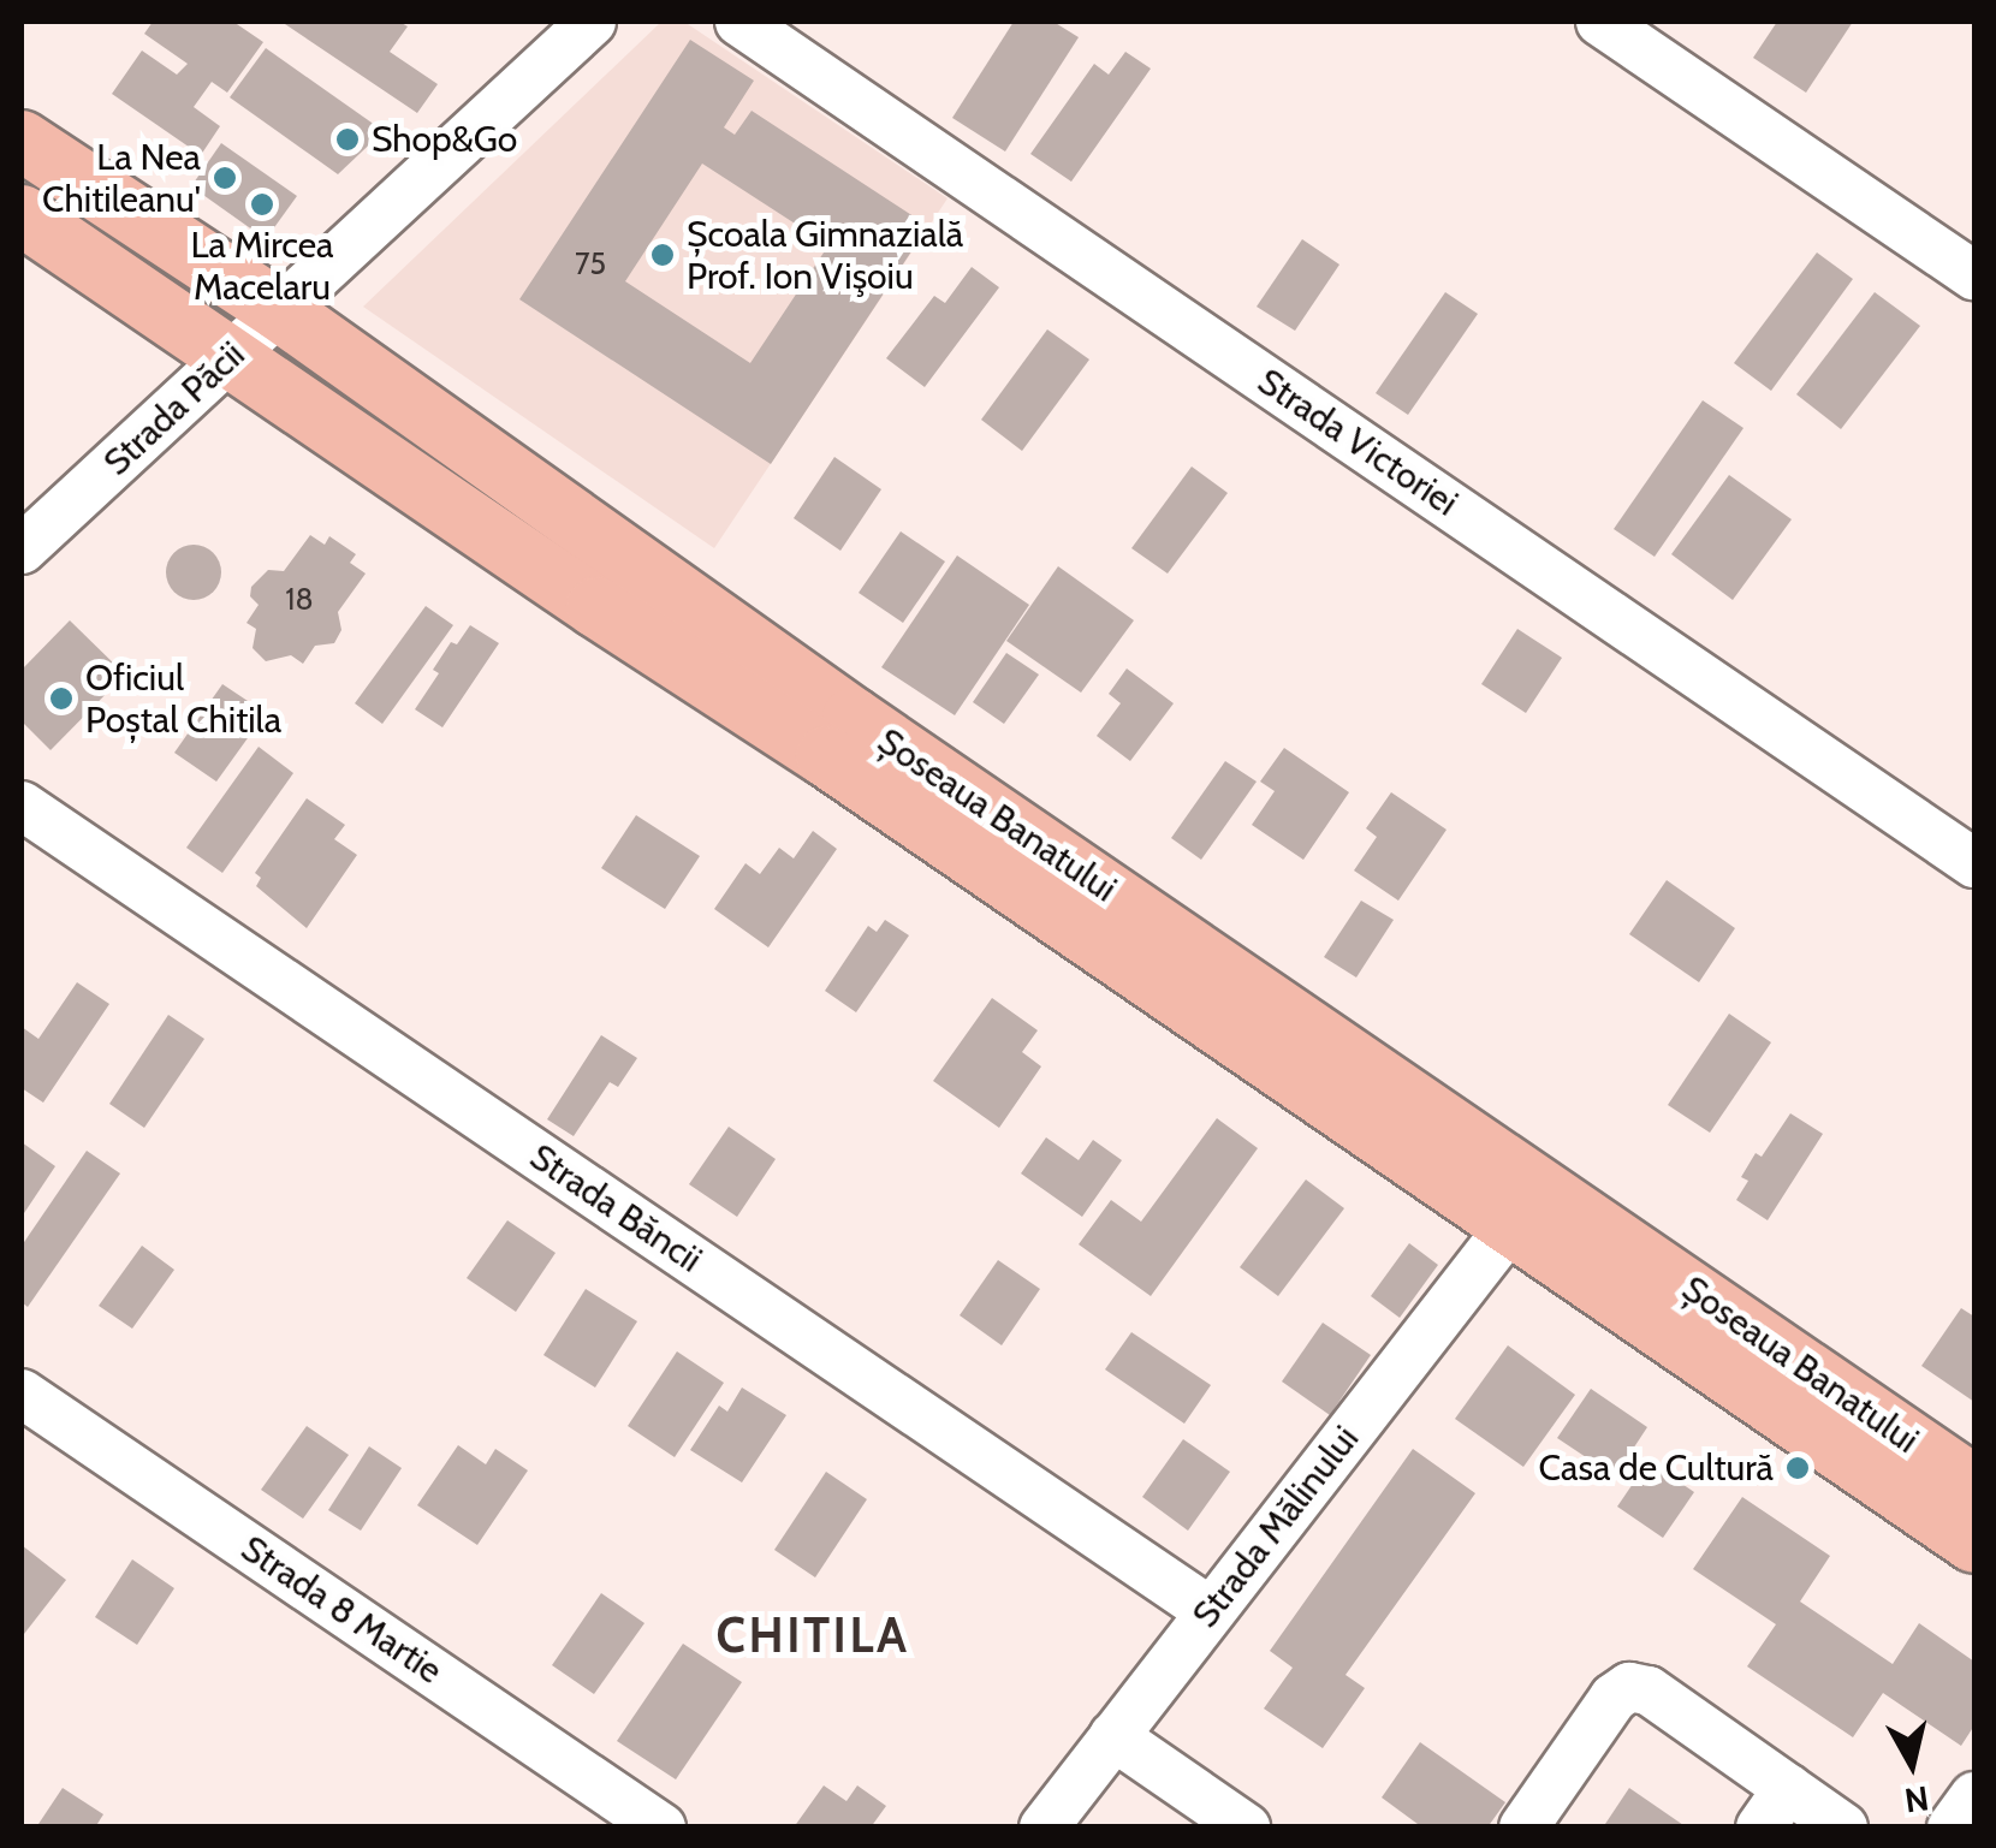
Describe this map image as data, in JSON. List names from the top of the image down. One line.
{"streets":{"main road":["Șoseaua Banatului"],"street":["Strada Păcii","Strada Victoriei","Strada Băncii","Strada Mălinului","Strada 8 Martie"]},"crossings":[["Strada Păcii","Șoseaua Banatului"],["Șoseaua Banatului","Strada Mălinului"],["Strada Băncii","Strada Mălinului"]],"districts":["CHITILA"],"places":["Shop&Go","La Nea Chitileanu'","La Mircea Macelaru","Școala Gimnazială Prof. Ion Vişoiu","Oficiul Poștal Chitila","Casa de Cultură"],"house_numbers":["75","18"],"north":"bottom"}
